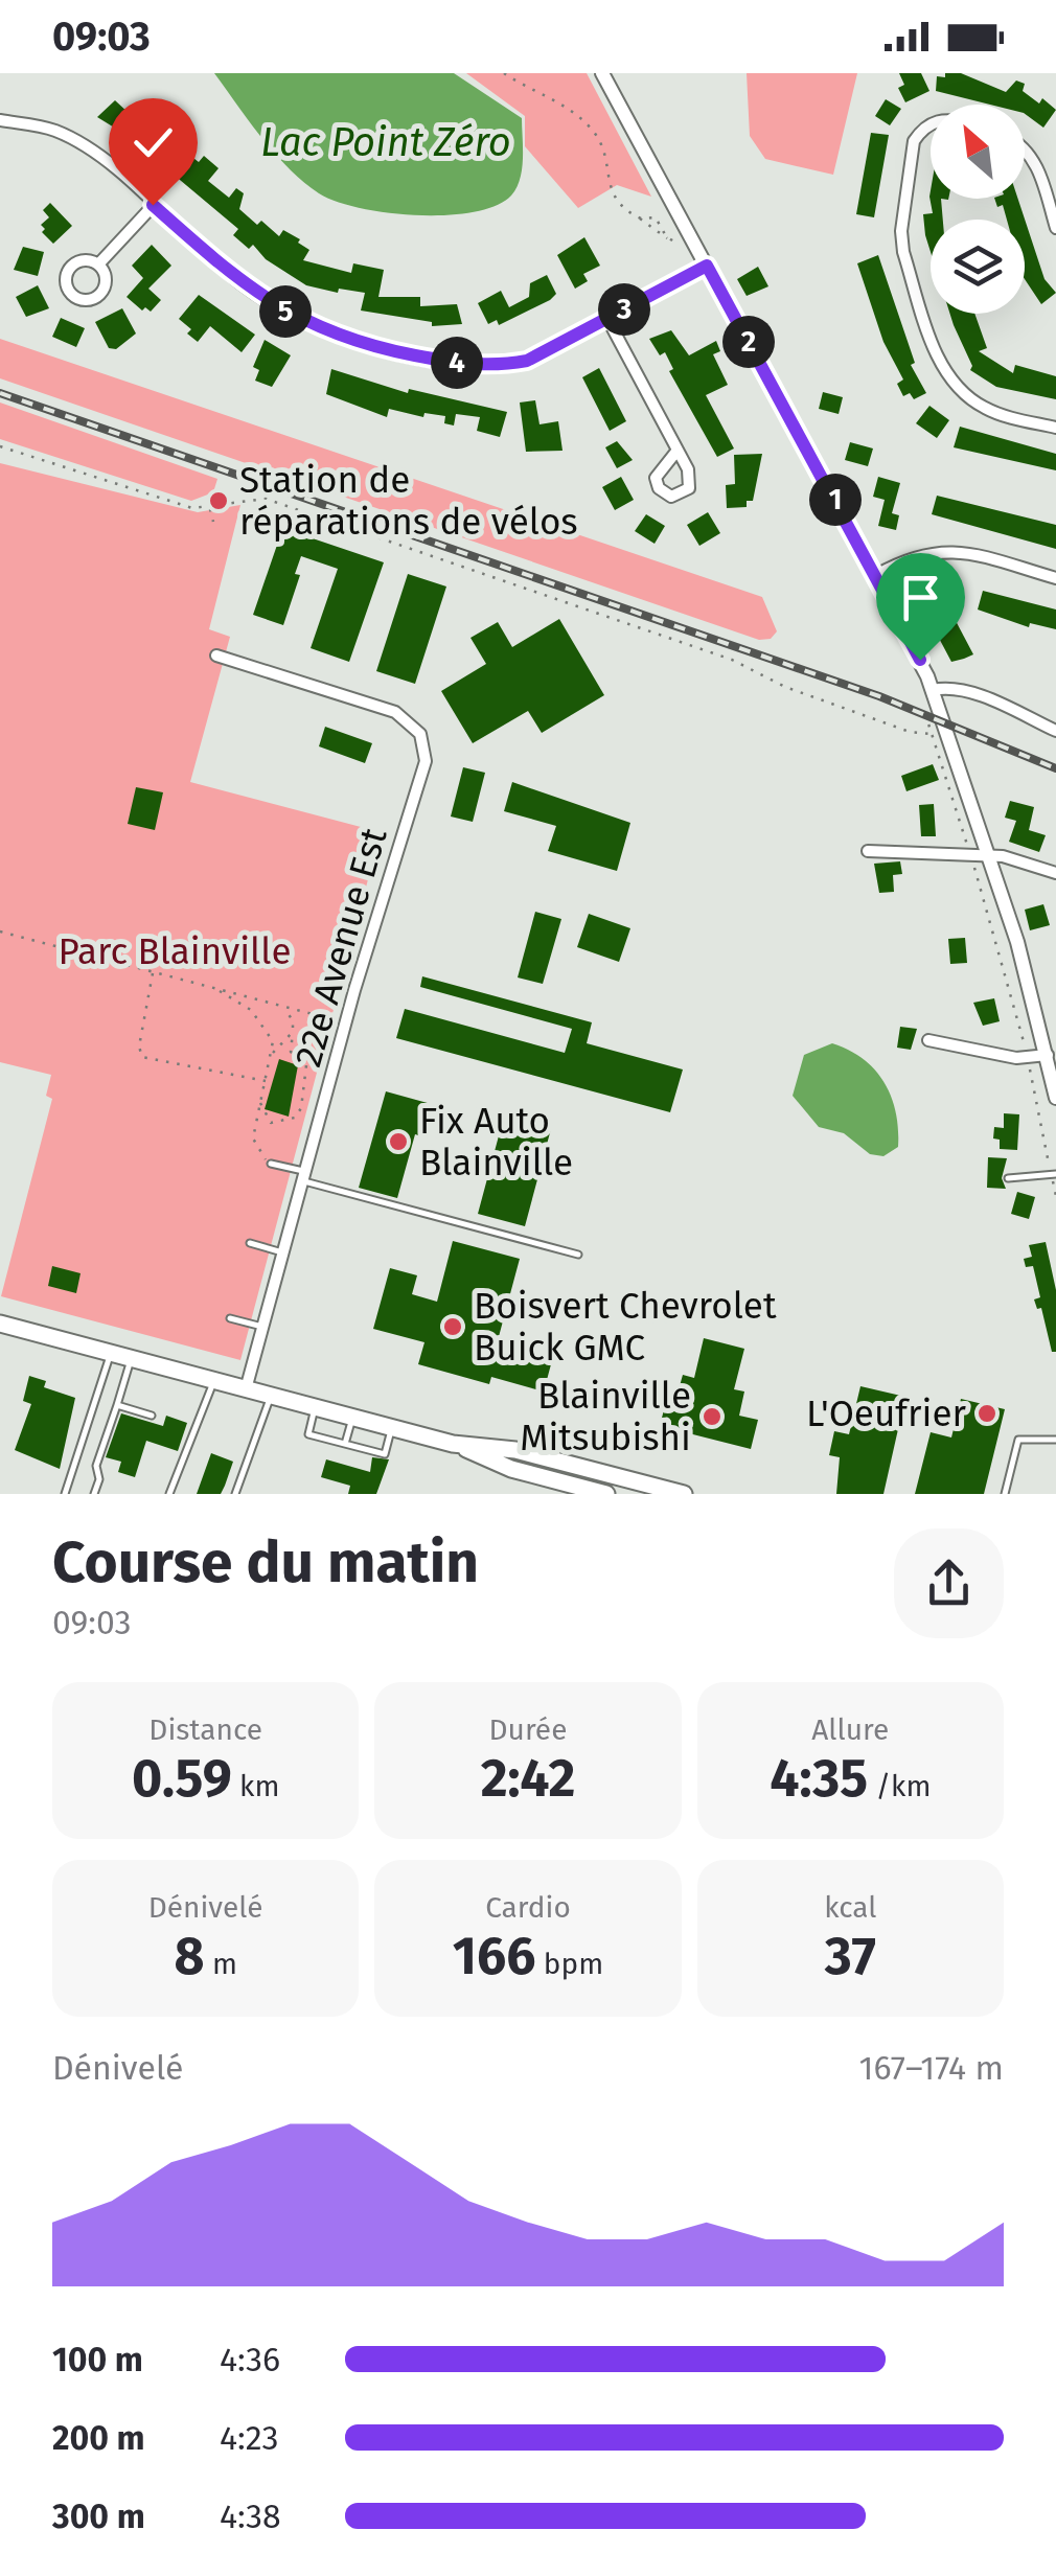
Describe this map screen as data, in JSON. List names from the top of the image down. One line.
{"streets":{"street":["22e Avenue Est"]},"water":["Lac Point Zéro"],"parks":["Parc Blainville"],"places":["Station de réparations de vélos","Fix Auto Blainville","Boisvert Chevrolet Buick GMC","L'Oeufrier","Blainville Mitsubishi"],"north":"top left","page":{"status":"09:03","pins":["3","5","2","4","1"],"heading":["Course du matin","09:03"],"stats":[["Distance","0.59 km"],["Durée","2:42"],["Allure","4:35 /km"],["Dénivelé","8 m"],["Cardio","166 bpm"],["kcal","37"]],"chart":["Dénivelé","167–174 m"],"list":[{"name":"100 m","note":"4:36"},{"name":"200 m","note":"4:23"},{"name":"300 m","note":"4:38"}]}}
